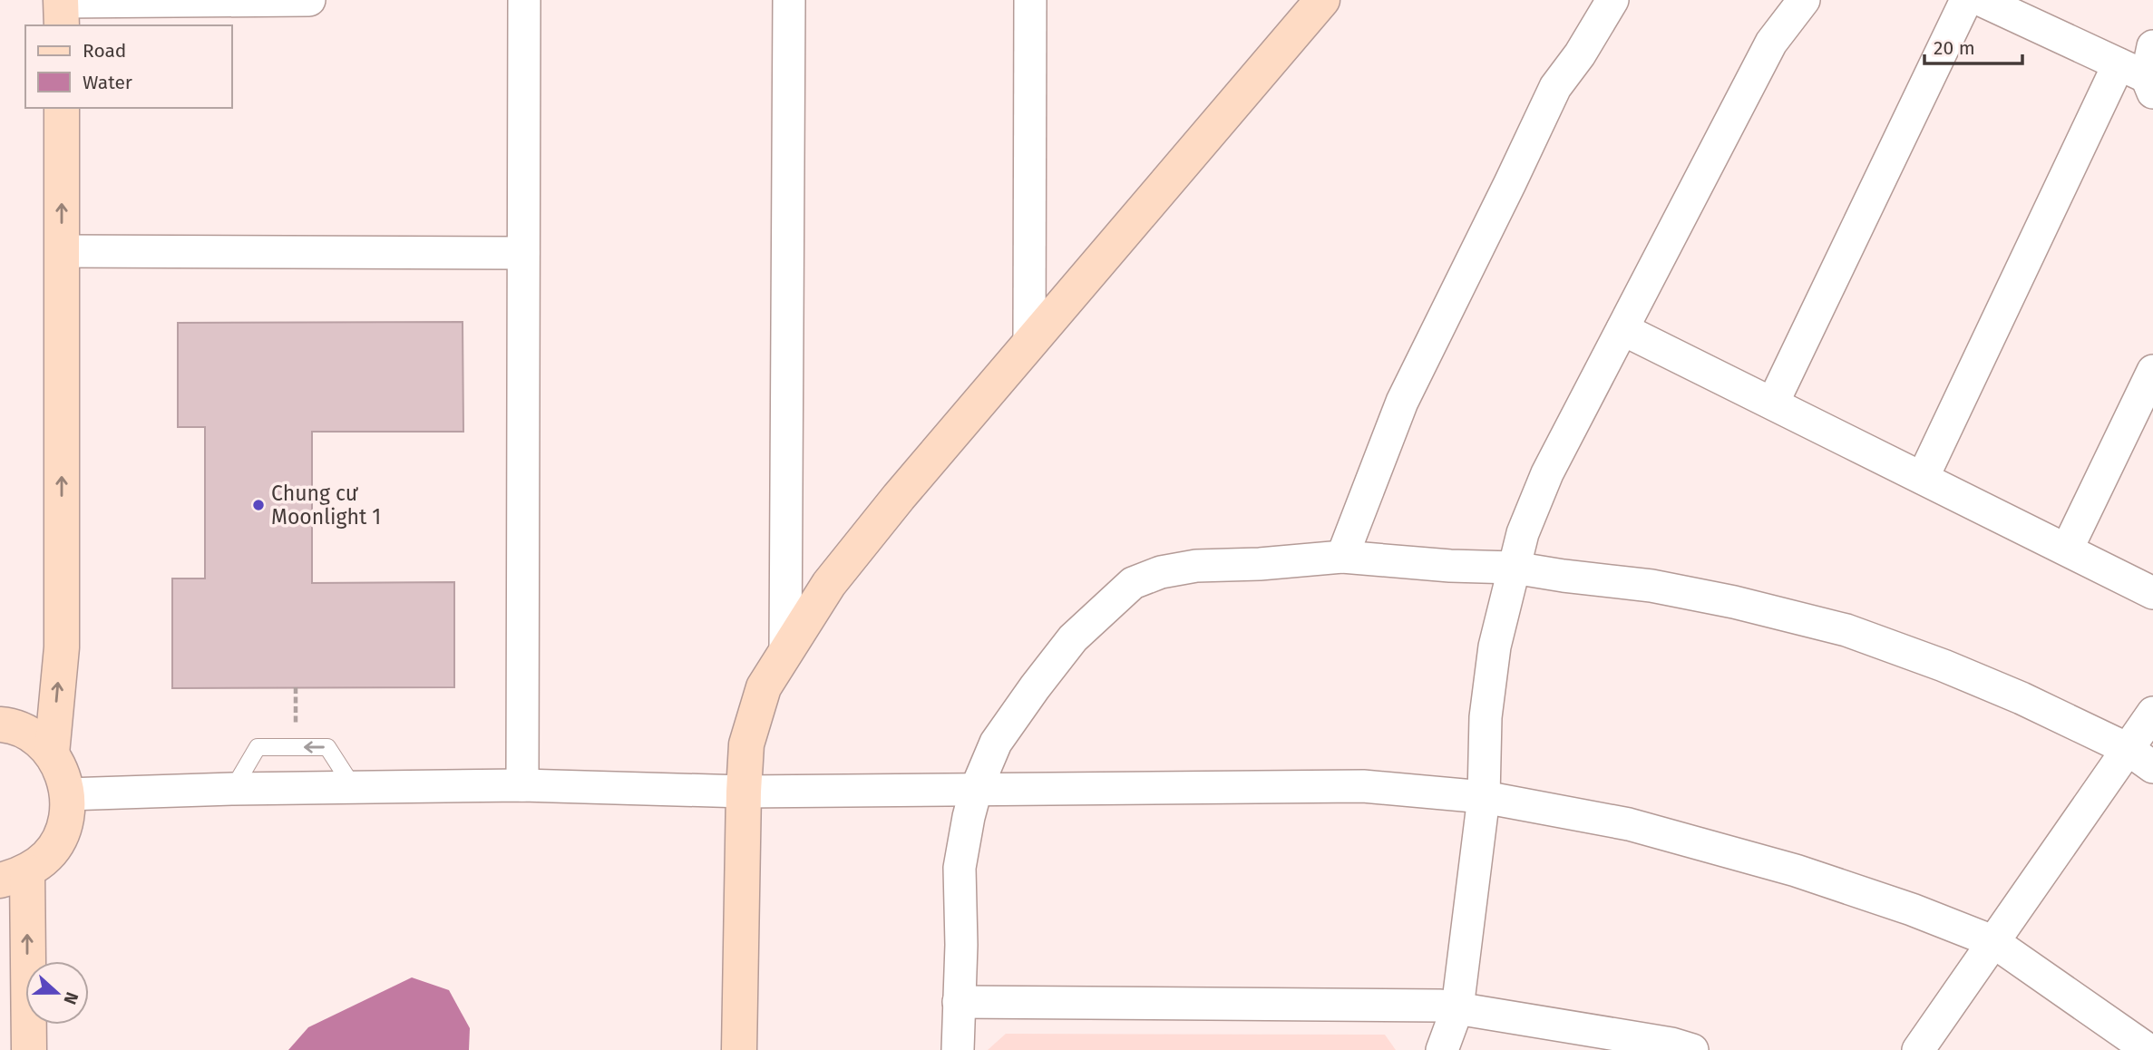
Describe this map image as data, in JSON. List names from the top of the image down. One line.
{"places":["Chung cư Moonlight 1"],"legend":["Road","Water"],"scale_bar":"20 m","north":"right"}
